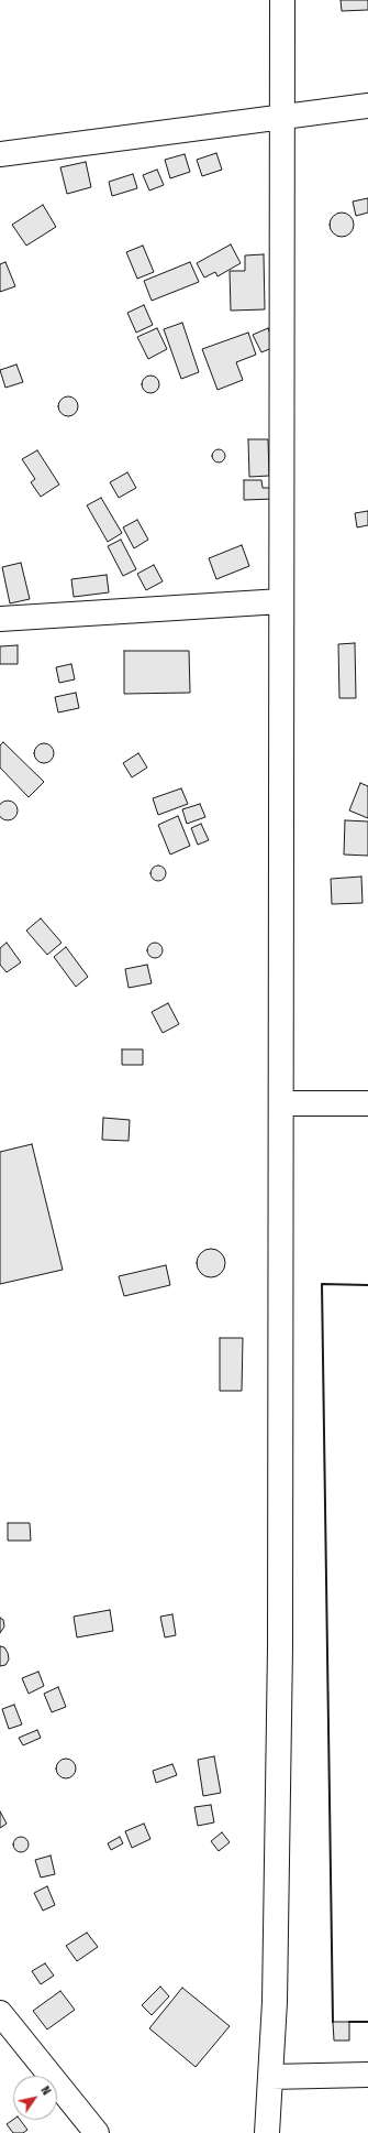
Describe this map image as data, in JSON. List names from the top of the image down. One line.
{"north":"top right"}
